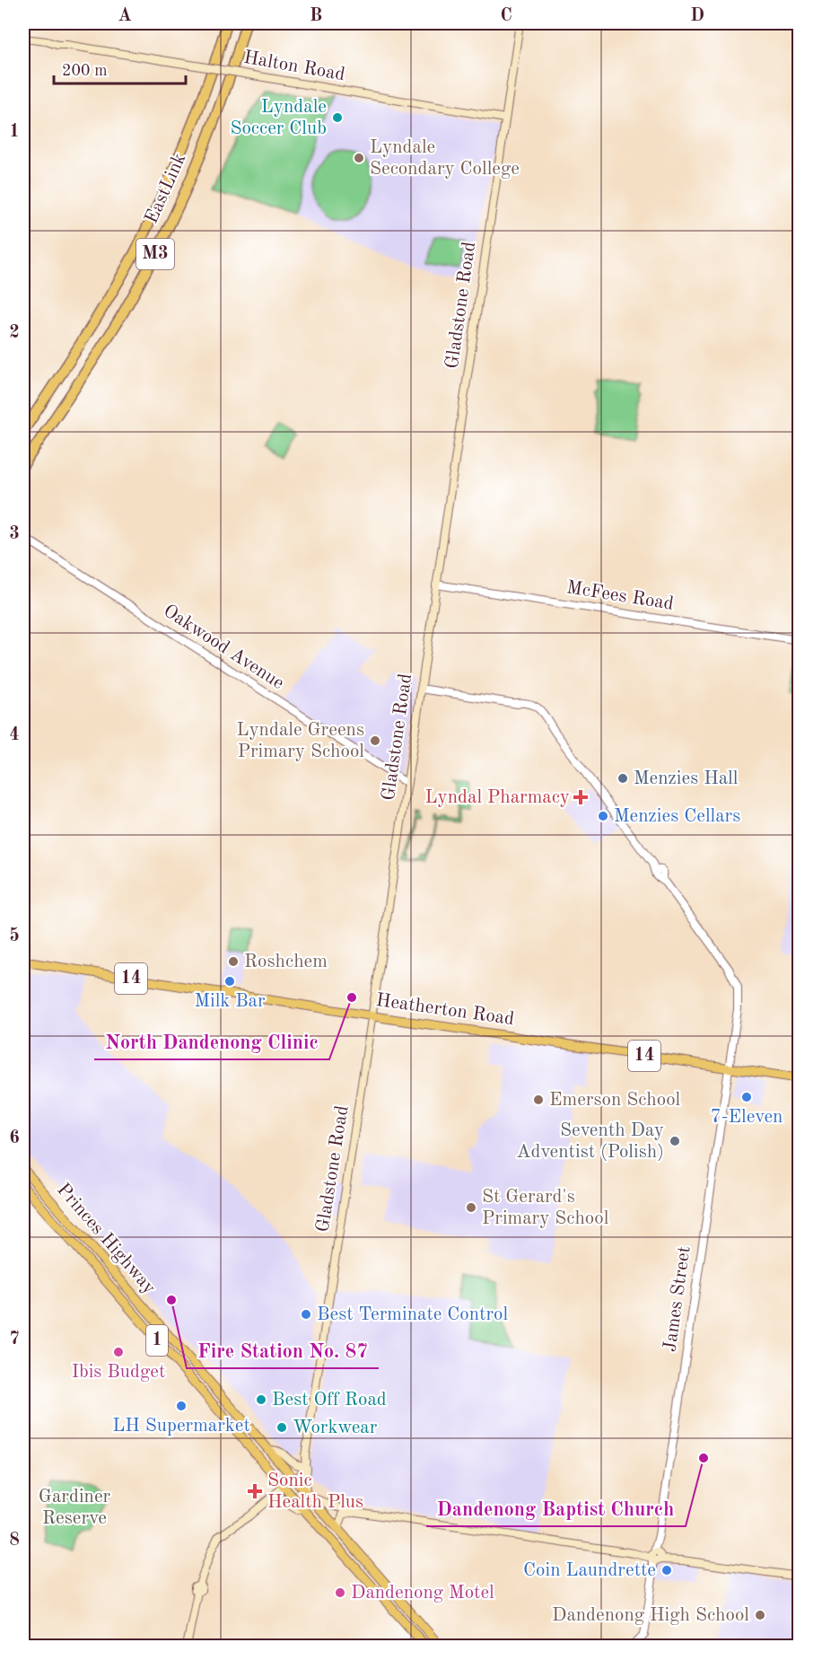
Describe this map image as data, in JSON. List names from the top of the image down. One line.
{"streets":{"highway":["EastLink","M3"],"main road":["Halton Road","Gladstone Road","14","Heatherton Road","Princes Highway","1"],"street":["McFees Road","Oakwood Avenue","James Street"]},"crossings":[["Halton Road","Gladstone Road"],["Gladstone Road","McFees Road"],["Gladstone Road","Oakwood Avenue"],["Gladstone Road","Heatherton Road"],["Gladstone Road","Princes Highway"],["Gladstone Road","James Street"],["Heatherton Road","James Street"]],"parks":["Gardiner Reserve"],"places":{"other":["Lyndale Soccer Club","Lyndale Secondary College","Lyndale Greens Primary School","Menzies Hall","Menzies Cellars","Roshchem","Milk Bar","North Dandenong Clinic","7-Eleven","Emerson School","Seventh Day Adventist (Polish)","St Gerard's Primary School","Fire Station No. 87","Best Terminate Control","Ibis Budget","Best Off Road","LH Supermarket","Workwear","Dandenong Baptist Church","Coin Laundrette","Dandenong Motel","Dandenong High School"],"health":["Lyndal Pharmacy","Sonic Health Plus"]},"scale_bar":"200 m","grid":{"columns":["A","B","C","D"],"rows":["1","2","3","4","5","6","7","8"]}}
